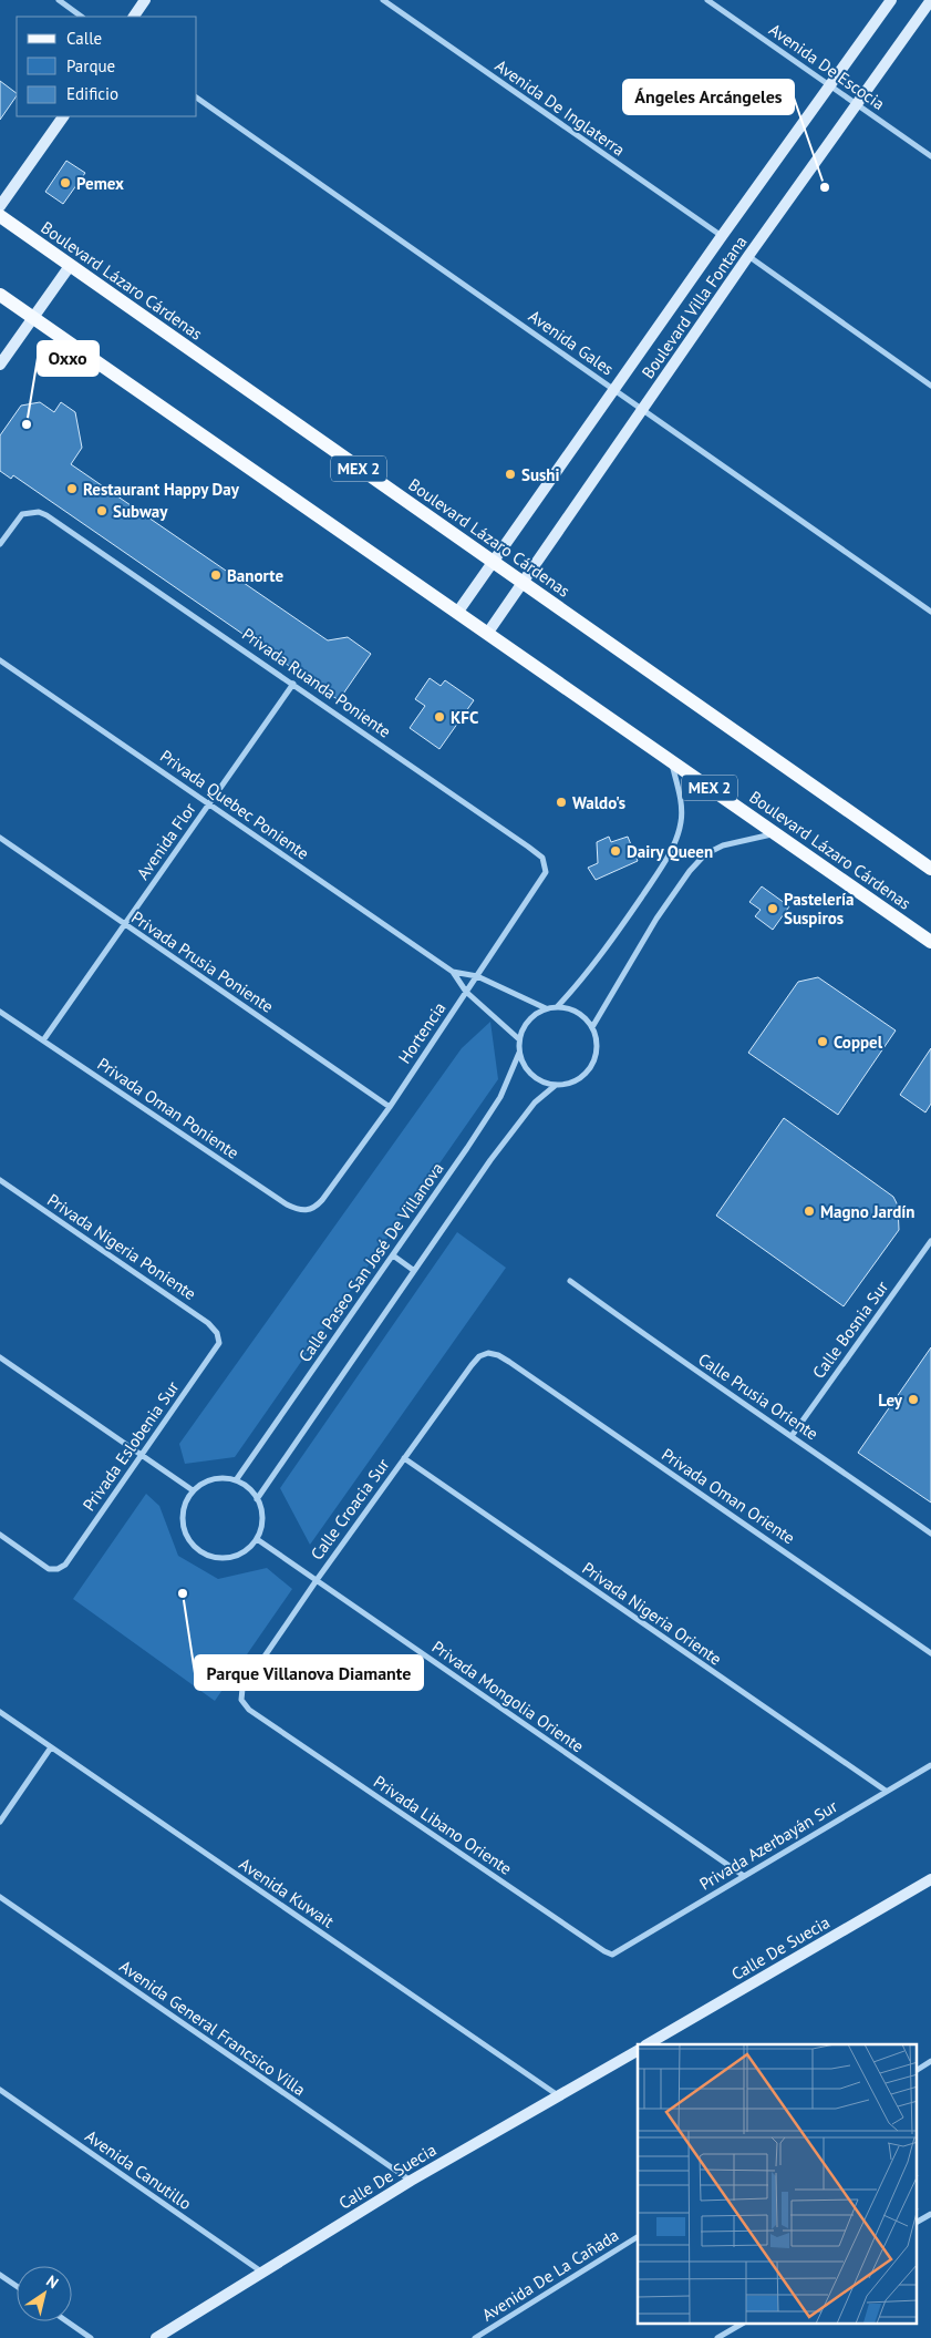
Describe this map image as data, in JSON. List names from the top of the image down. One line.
{"streets":{"main road":["Boulevard Lázaro Cárdenas","MEX 2"],"street":["Avenida De Escocia","Avenida De Inglaterra","Boulevard Villa Fontana","Avenida Gales","Privada Ruanda Poniente","Privada Quebec Poniente","Avenida Flor","Privada Prusia Poniente","Hortencia","Privada Oman Poniente","Privada Nigeria Poniente","Calle Paseo San José De Villanova","Calle Bosnia Sur","Calle Prusia Oriente","Privada Eslobenia Sur","Privada Oman Oriente","Calle Croacia Sur","Privada Nigeria Oriente","Privada Mongolia Oriente","Privada Libano Oriente","Privada Azerbayán Sur","Avenida Kuwait","Calle De Suecia","Avenida General Francsico Villa","Avenida Canutillo","Avenida De La Cañada"]},"crossings":[["Avenida De Escocia","Boulevard Villa Fontana"],["Avenida De Inglaterra","Boulevard Villa Fontana"],["Boulevard Lázaro Cárdenas","Boulevard Villa Fontana"],["Boulevard Villa Fontana","Avenida Gales"],["Privada Ruanda Poniente","Avenida Flor"],["Privada Ruanda Poniente","Hortencia"],["Privada Quebec Poniente","Avenida Flor"],["Privada Quebec Poniente","Hortencia"],["Privada Quebec Poniente","Calle Paseo San José De Villanova"],["Avenida Flor","Privada Prusia Poniente"],["Avenida Flor","Privada Oman Poniente"],["Privada Prusia Poniente","Hortencia"],["Hortencia","Privada Oman Poniente"],["Privada Nigeria Poniente","Privada Eslobenia Sur"],["Calle Paseo San José De Villanova","Privada Mongolia Oriente"],["Calle Bosnia Sur","Calle Prusia Oriente"],["Privada Oman Oriente","Calle Croacia Sur"],["Calle Croacia Sur","Privada Nigeria Oriente"],["Calle Croacia Sur","Privada Mongolia Oriente"],["Calle Croacia Sur","Privada Libano Oriente"],["Privada Nigeria Oriente","Privada Azerbayán Sur"],["Privada Mongolia Oriente","Privada Azerbayán Sur"],["Privada Libano Oriente","Privada Azerbayán Sur"],["Avenida Kuwait","Calle De Suecia"],["Calle De Suecia","Avenida General Francsico Villa"],["Calle De Suecia","Avenida Canutillo"]],"places":["Pemex","Ángeles Arcángeles","Oxxo","Sushi","Restaurant Happy Day","Subway","Banorte","KFC","Waldo's","Dairy Queen","Pastelería Suspiros","Coppel","Magno Jardín","Ley","Parque Villanova Diamante"],"legend":["Calle","Parque","Edificio"],"north":"top right"}
